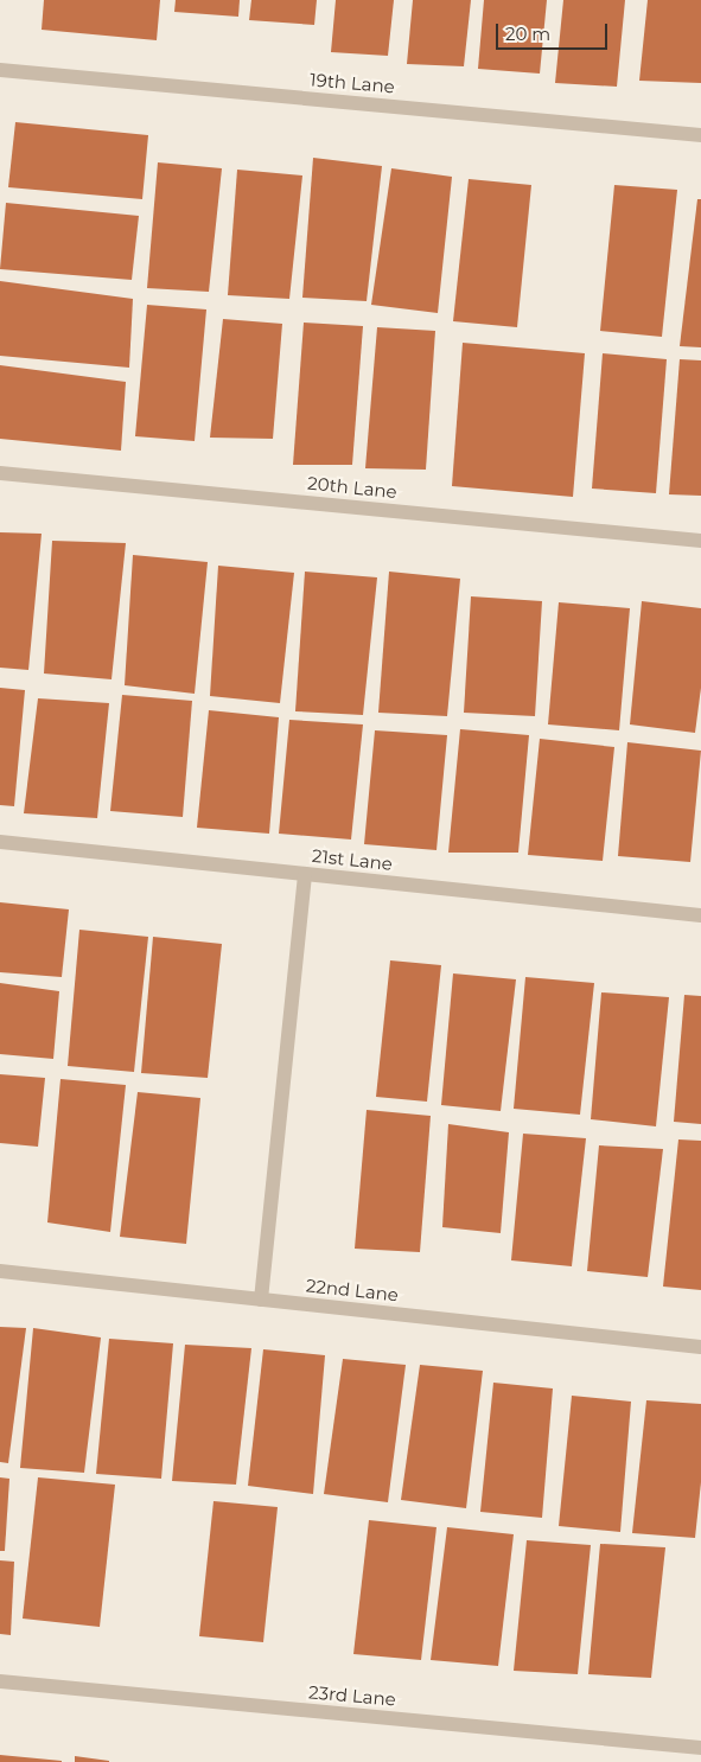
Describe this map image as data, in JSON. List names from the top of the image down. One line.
{"streets":{"street":["19th Lane","20th Lane","21st Lane","22nd Lane","23rd Lane"]},"scale_bar":"20 m"}
